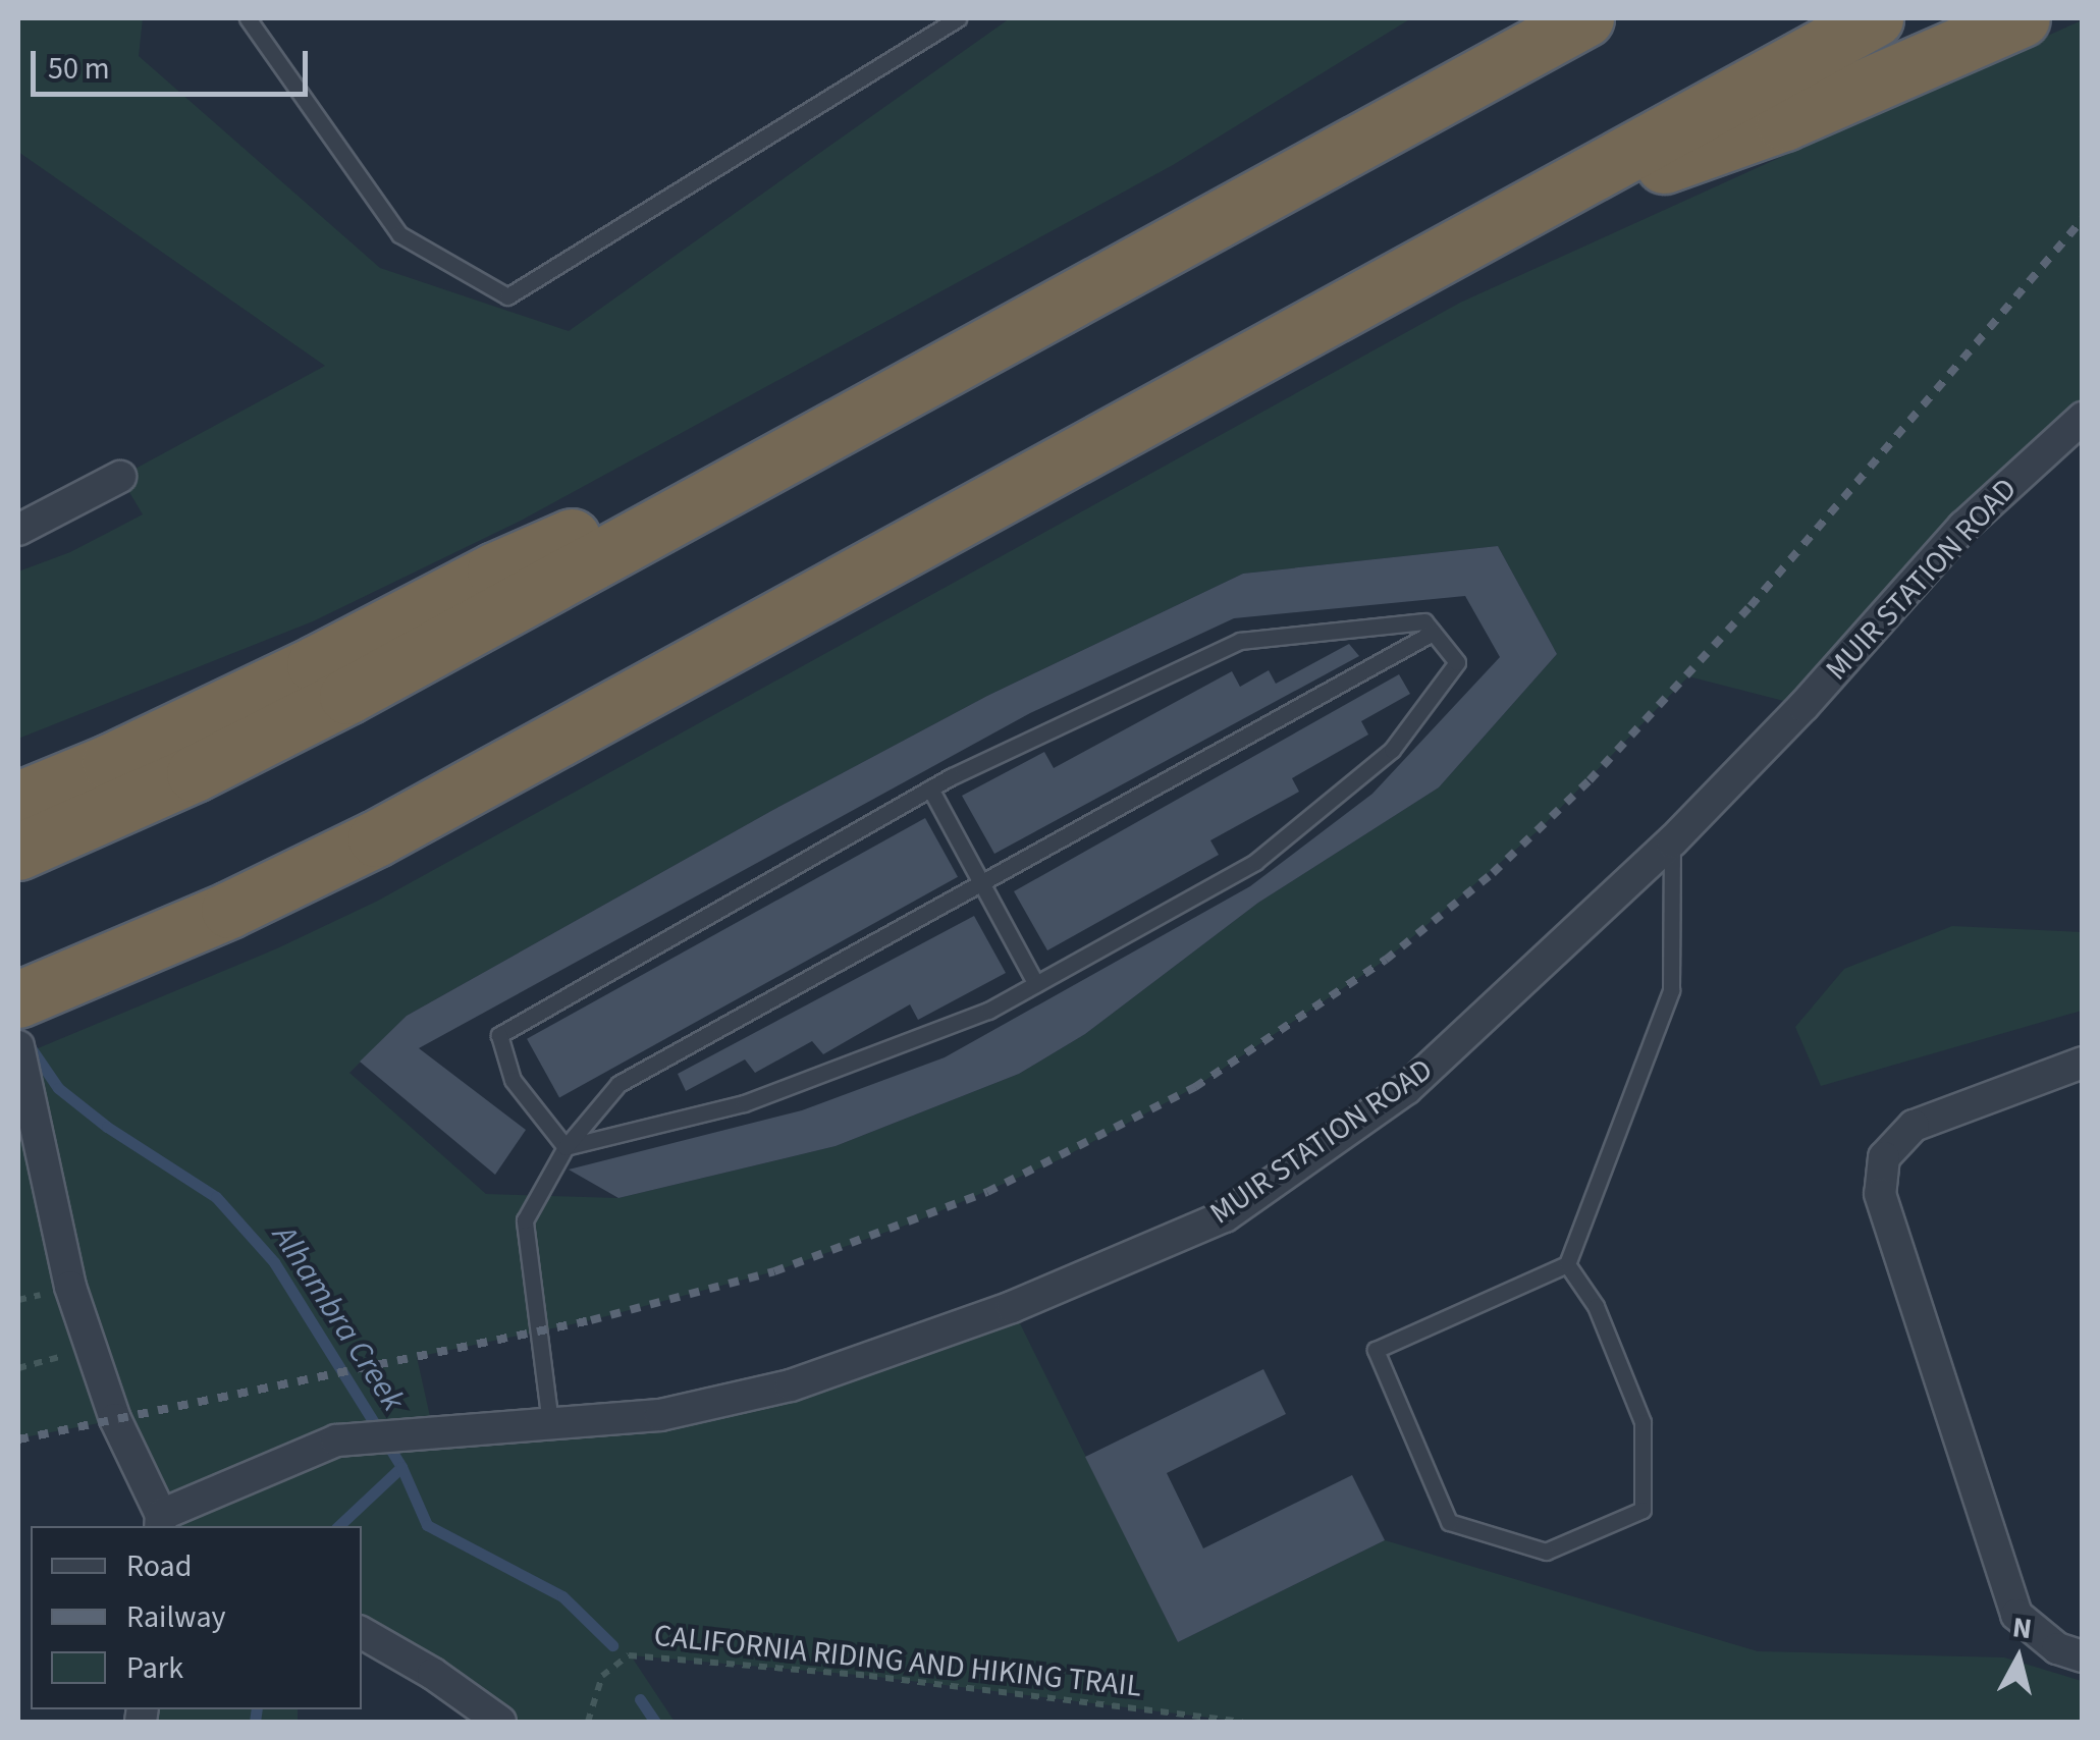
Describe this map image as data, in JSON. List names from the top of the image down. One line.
{"streets":{"street":["MUIR STATION ROAD"],"path":["CALIFORNIA RIDING AND HIKING TRAIL"]},"water":["Alhambra Creek"],"legend":["Road","Railway","Park"],"scale_bar":"50 m","north":"top"}
